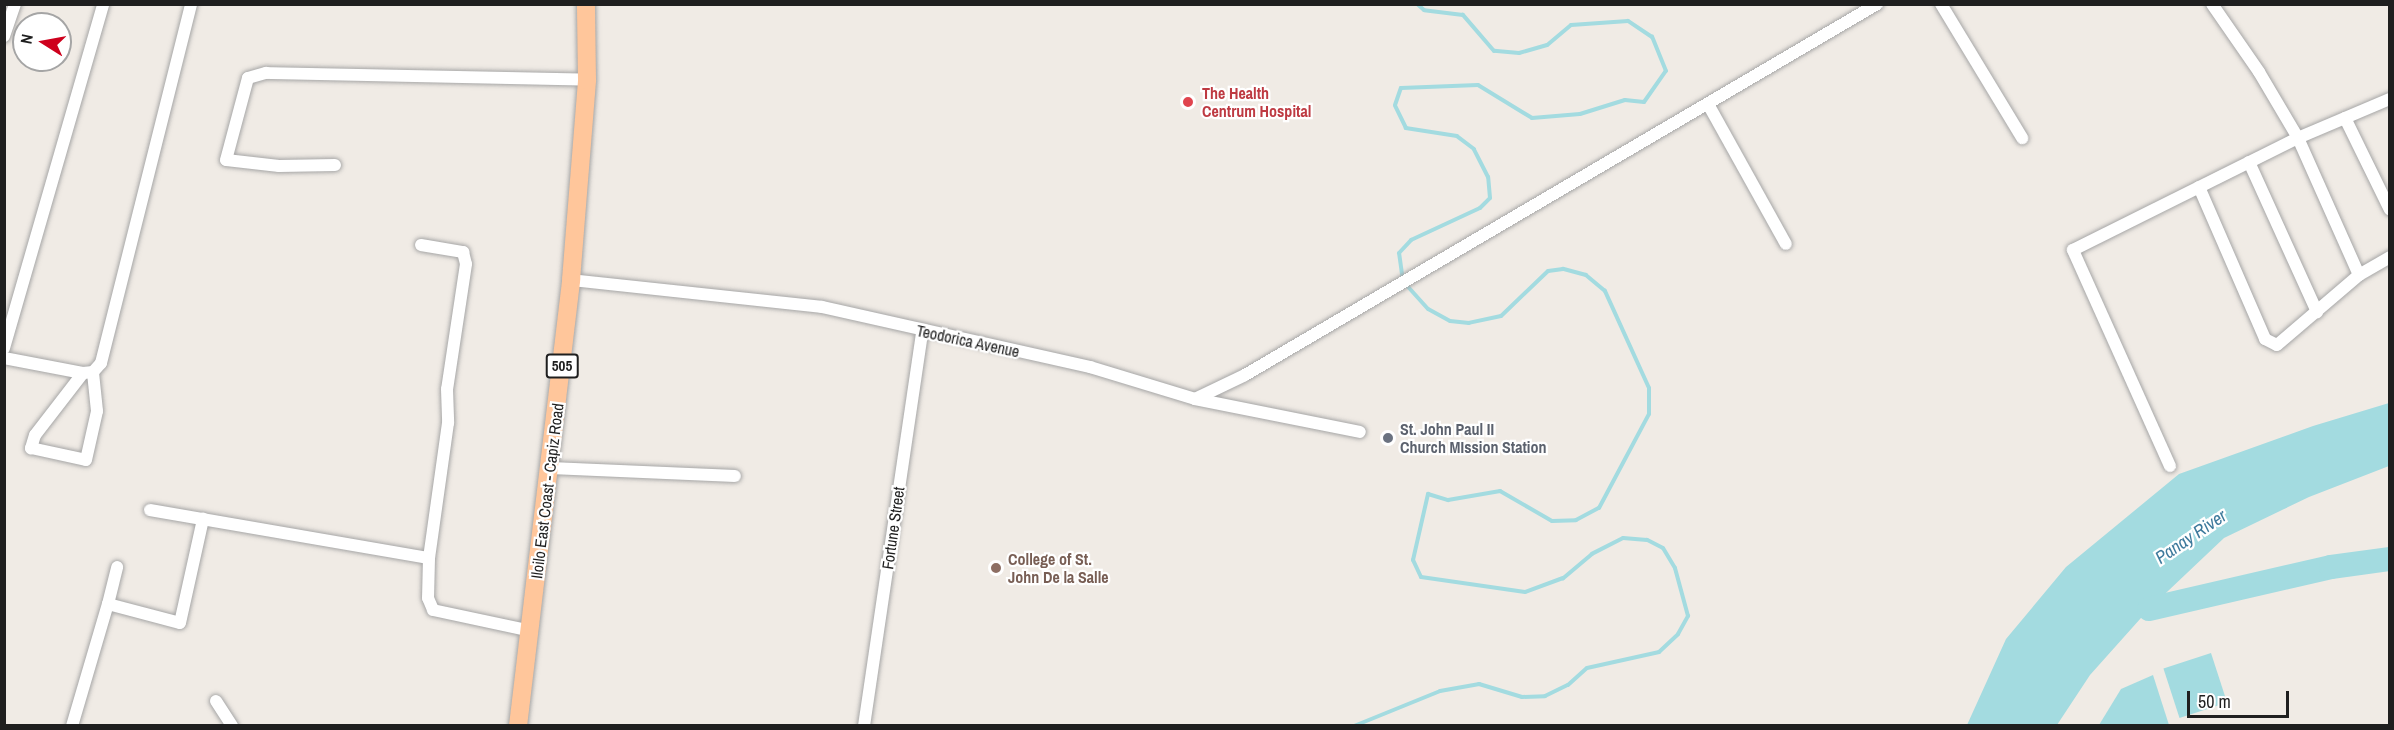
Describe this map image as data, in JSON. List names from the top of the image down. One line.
{"streets":{"main road":["505","Iloilo East Coast - Capiz Road"],"street":["Teodorica Avenue","Fortune Street"]},"crossings":[["Teodorica Avenue","Iloilo East Coast - Capiz Road"],["Teodorica Avenue","Fortune Street"]],"water":["Panay River"],"places":["The Health Centrum Hospital","St. John Paul II Church MIssion Station","College of St. John De la Salle"],"scale_bar":"50 m","north":"left"}
